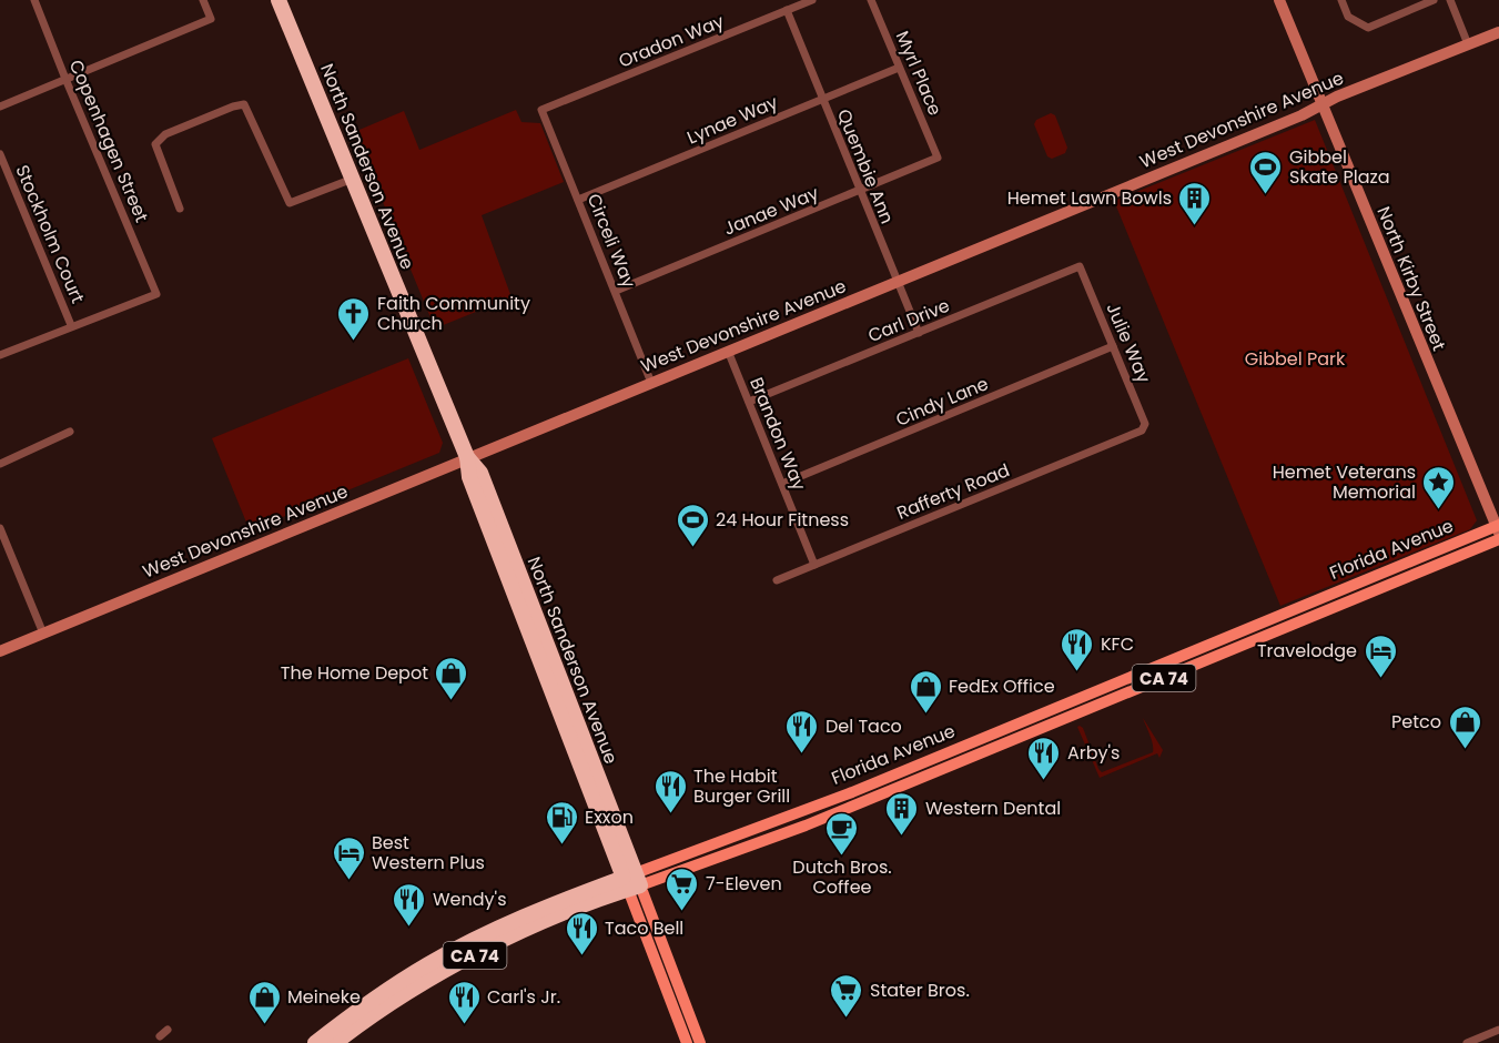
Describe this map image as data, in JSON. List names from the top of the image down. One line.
{"streets":{"highway":["North Sanderson Avenue","Florida Avenue","CA 74"],"street":["Oradon Way","Myrl Place","Lynae Way","West Devonshire Avenue","Copenhagen Street","Quembie Ann","Janae Way","Stockholm Court","Circeli Way","North Kirby Street","Carl Drive","Julie Way","Cindy Lane","Brandon Way","Rafferty Road"]},"crossings":[["Oradon Way","Quembie Ann"],["Oradon Way","Circeli Way"],["Myrl Place","Lynae Way"],["Myrl Place","Janae Way"],["Lynae Way","Quembie Ann"],["Lynae Way","Circeli Way"],["West Devonshire Avenue","North Sanderson Avenue"],["West Devonshire Avenue","Quembie Ann"],["West Devonshire Avenue","Circeli Way"],["West Devonshire Avenue","North Kirby Street"],["West Devonshire Avenue","Brandon Way"],["Copenhagen Street","Stockholm Court"],["North Sanderson Avenue","Florida Avenue"],["Quembie Ann","Janae Way"],["Quembie Ann","Carl Drive"],["Janae Way","Circeli Way"],["North Kirby Street","Florida Avenue"],["Carl Drive","Julie Way"],["Carl Drive","Brandon Way"],["Julie Way","Cindy Lane"],["Julie Way","Rafferty Road"],["Cindy Lane","Brandon Way"],["Brandon Way","Rafferty Road"]],"parks":["Gibbel Park"],"places":{"sports":["Gibbel Skate Plaza","24 Hour Fitness"],"building":["Hemet Lawn Bowls","Western Dental"],"church":["Faith Community Church"],"place":["Hemet Veterans Memorial"],"restaurant":["KFC","Del Taco","Arby's","The Habit Burger Grill","Wendy's","Taco Bell","Carl's Jr."],"hotel":["Travelodge","Best Western Plus"],"shop":["The Home Depot","FedEx Office","Petco","Meineke"],"fuel station":["Exxon"],"cafe":["Dutch Bros. Coffee"],"supermarket":["7-Eleven","Stater Bros."]}}
